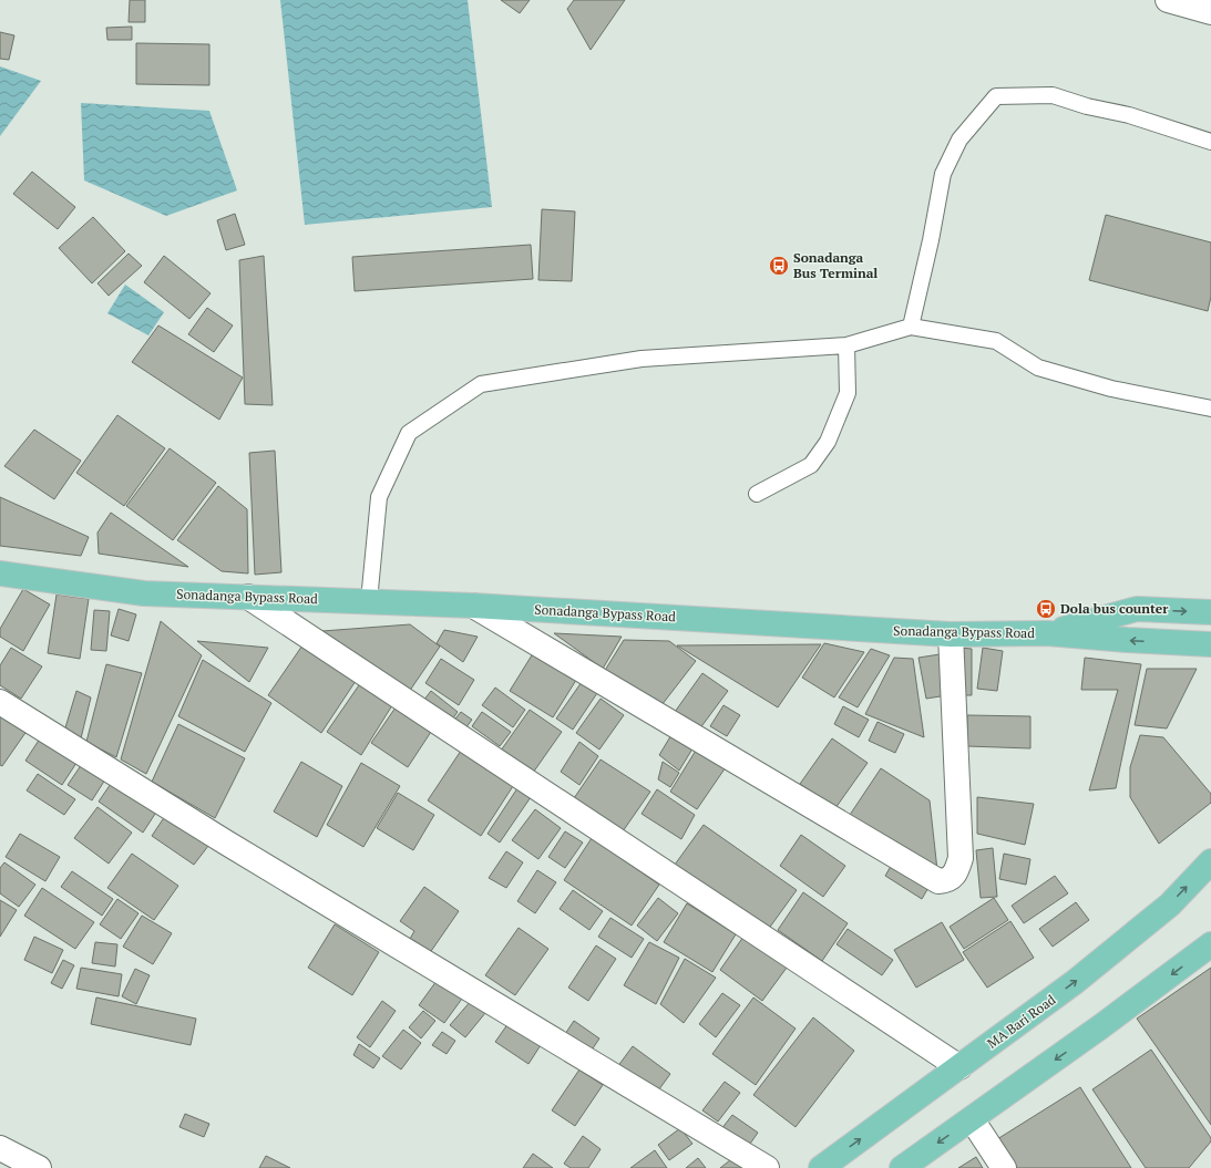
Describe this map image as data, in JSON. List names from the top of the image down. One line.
{"streets":{"main road":["Sonadanga Bypass Road","MA Bari Road"]},"places":{"bus stop":["Sonadanga Bus Terminal","Dola bus counter"]}}
